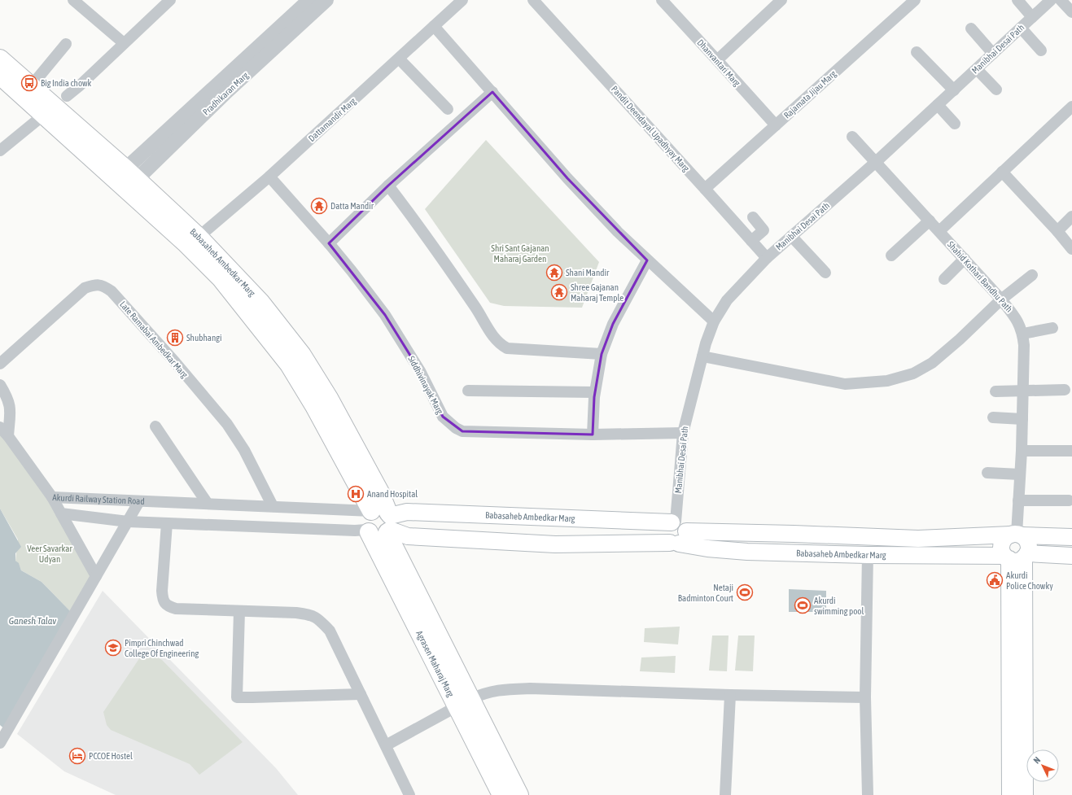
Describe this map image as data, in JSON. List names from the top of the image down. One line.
{"streets":{"main road":["Babasaheb Ambedkar Marg","Agrasen Maharaj Marg"],"street":["Manibhai Desai Path","Dhanvantari Marg","Pradhikaran Marg","Rajamata Jijau Marg","Dattamandir Marg","Pandit Deendayal Upadhyay Marg","Shahid Kothari Bandhu Path","Late Ramabai Ambedkar Marg","Siddhivinayak Marg","Akurdi Railway Station Road"]},"crossings":[["Manibhai Desai Path","Pandit Deendayal Upadhyay Marg"],["Manibhai Desai Path","Babasaheb Ambedkar Marg"],["Manibhai Desai Path","Shahid Kothari Bandhu Path"],["Manibhai Desai Path","Siddhivinayak Marg"],["Dhanvantari Marg","Rajamata Jijau Marg"],["Pradhikaran Marg","Babasaheb Ambedkar Marg"],["Rajamata Jijau Marg","Pandit Deendayal Upadhyay Marg"],["Dattamandir Marg","Babasaheb Ambedkar Marg"],["Dattamandir Marg","Siddhivinayak Marg"],["Babasaheb Ambedkar Marg","Shahid Kothari Bandhu Path"],["Babasaheb Ambedkar Marg","Akurdi Railway Station Road"],["Babasaheb Ambedkar Marg","Agrasen Maharaj Marg"],["Late Ramabai Ambedkar Marg","Akurdi Railway Station Road"],["Akurdi Railway Station Road","Agrasen Maharaj Marg"]],"water":["Ganesh Talav"],"parks":["Shri Sant Gajanan Maharaj Garden","Veer Savarkar Udyan"],"places":{"bus stop":["Big India chowk"],"temple":["Datta Mandir","Shani Mandir","Shree Gajanan Maharaj Temple"],"building":["Shubhangi"],"hospital":["Anand Hospital"],"public building":["Akurdi Police Chowky"],"sports":["Netaji Badminton Court","Akurdi swimming pool"],"school or university":["Pimpri Chinchwad College Of Engineering"],"hotel":["PCCOE Hostel"]},"north":"top left"}
